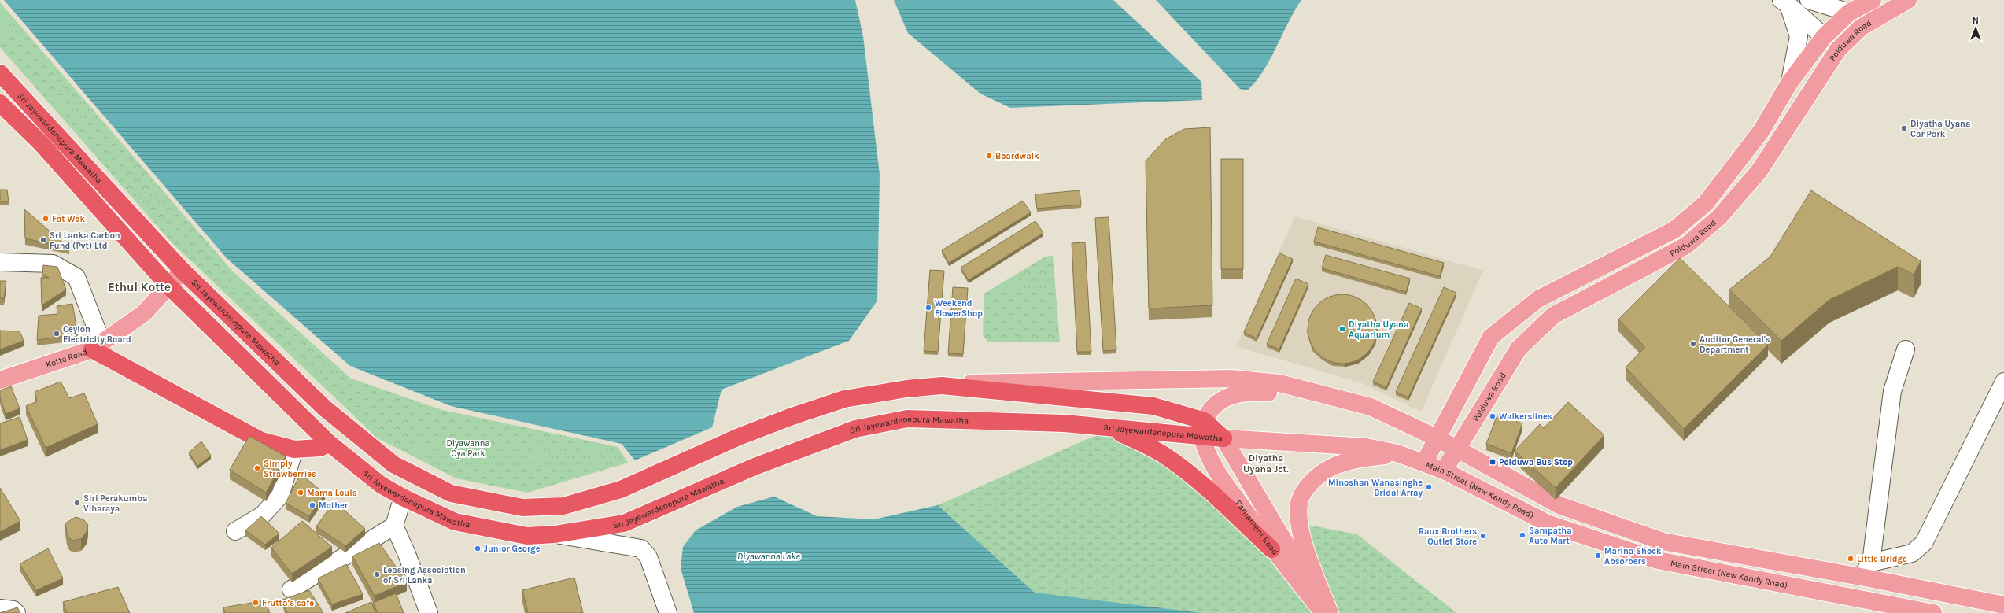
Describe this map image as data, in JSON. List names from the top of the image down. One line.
{"streets":{"highway":["Sri Jayewardenepura Mawatha"],"main road":["Polduwa Road","Kotte Road","Main Street (New Kandy Road)","Parliament Road"]},"crossings":[["Polduwa Road","Main Street (New Kandy Road)"],["Sri Jayewardenepura Mawatha","Kotte Road"],["Sri Jayewardenepura Mawatha","Main Street (New Kandy Road)"],["Sri Jayewardenepura Mawatha","Parliament Road"],["Main Street (New Kandy Road)","Parliament Road"]],"districts":["Ethul Kotte","Diyatha Uyana Jct."],"water":["Diyawanna Lake"],"parks":["Diyawanna Oya Park"],"places":{"other":["Diyatha Uyana Car Park","Boardwalk","Fat Wok","Sri Lanka Carbon Fund (Pvt) Ltd","Weekend FlowerShop","Diyatha Uyana Aquarium","Ceylon Electricity Board","Auditor General's Department","Walkerslines","Simply Strawberries","Minoshan Wanasinghe Bridal Array","Mama Louis","Siri Perakumba Viharaya","Mother","Sampatha Auto Mart","Raux Brothers Outlet Store","Junior George","Marina Shock Absorbers","Little Bridge","Leasing Association of Sri Lanka","Frutta’s cafe"],"transit":["Polduwa Bus Stop"]},"north":"top"}
